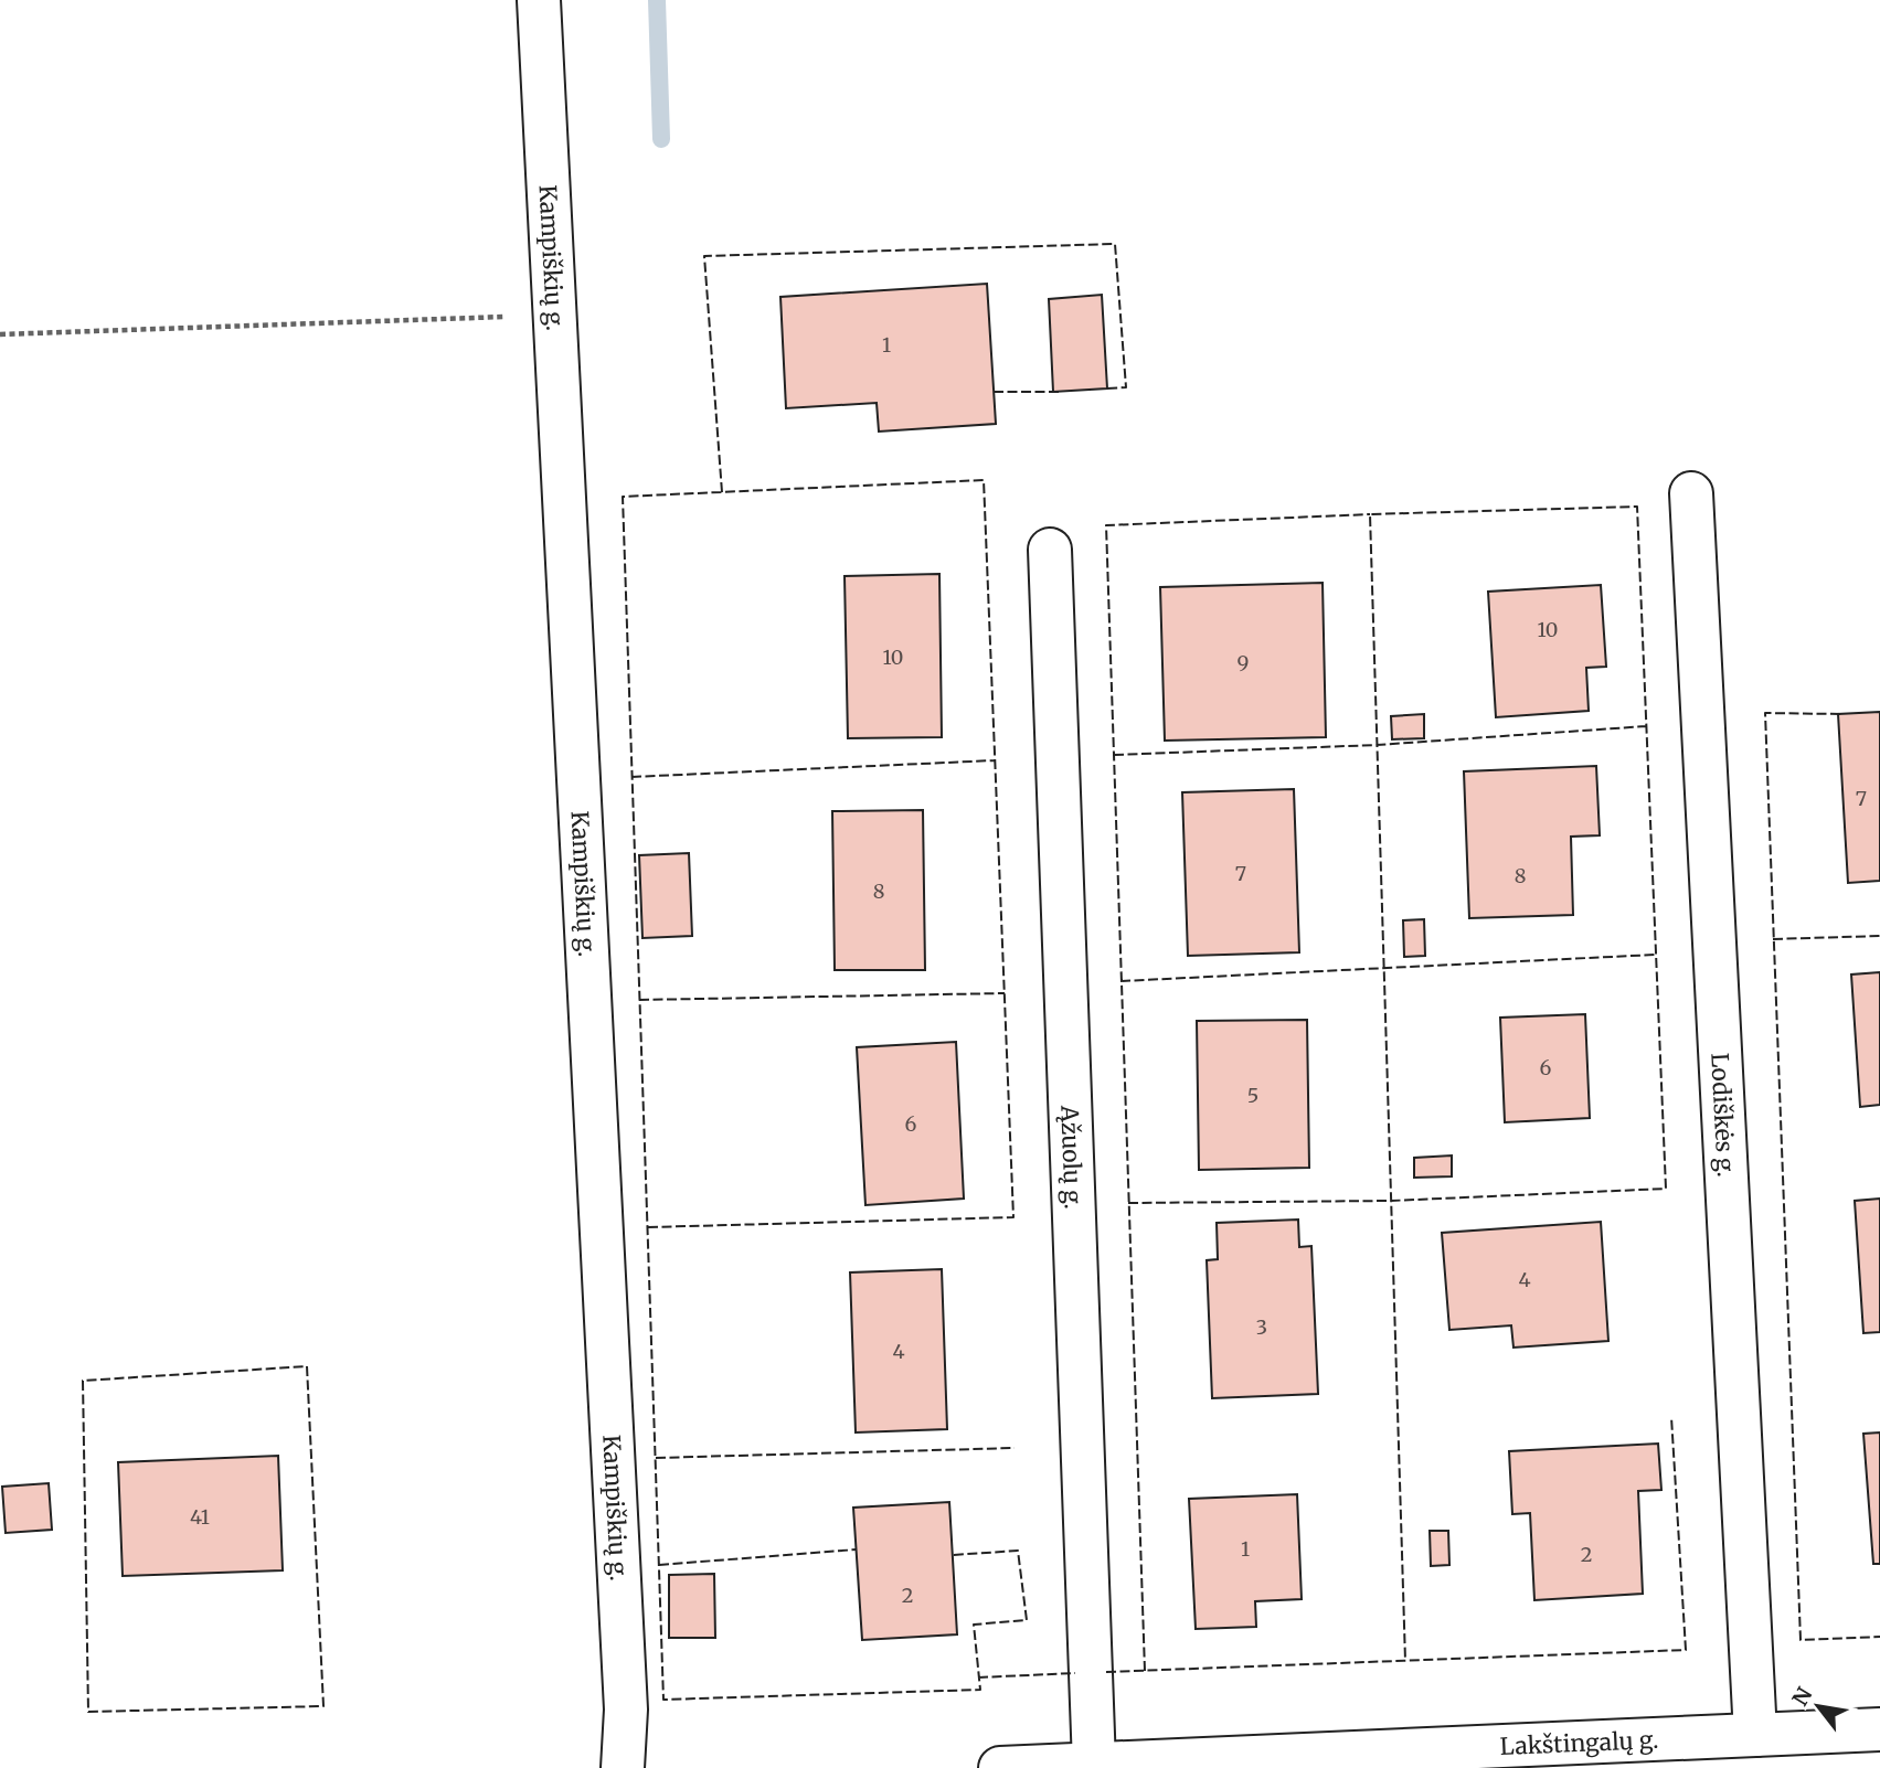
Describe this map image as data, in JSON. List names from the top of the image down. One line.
{"streets":{"street":["Kampiškių g.","Lodiškės g.","Ąžuolų g.","Lakštingalų g."]},"crossings":[["Lodiškės g.","Lakštingalų g."],["Ąžuolų g.","Lakštingalų g."]],"house_numbers":["1","10","10","9","7","7","8","8","6","5","6","4","3","4","41","1","2","2"],"north":"top left"}
